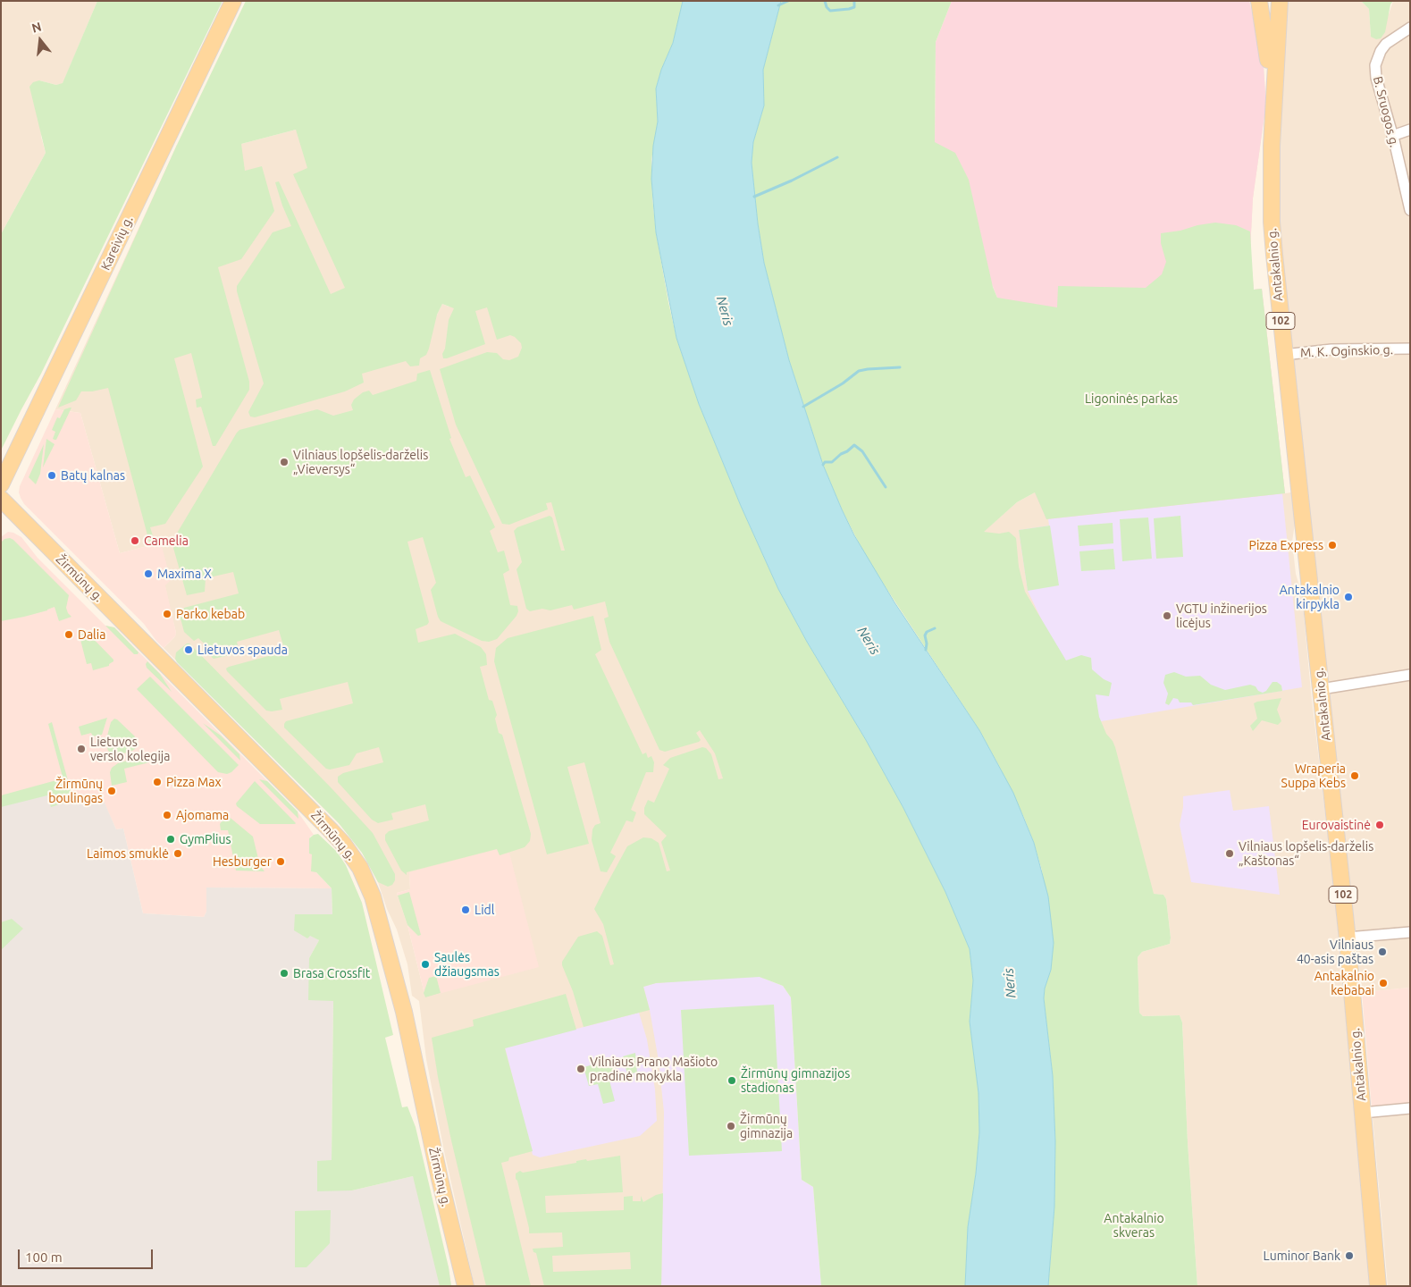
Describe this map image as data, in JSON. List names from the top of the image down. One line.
{"streets":{"main road":["Kareivių g.","Antakalnio g.","102","Žirmūnų g."],"street":["B. Sruogos g.","M. K. Oginskio g."]},"crossings":[["Antakalnio g.","M. K. Oginskio g."]],"water":["Neris"],"parks":["Ligoninės parkas","Antakalnio skveras"],"places":["Vilniaus lopšelis-darželis „Vieversys“","Batų kalnas","Camelia","Pizza Express","Maxima X","Antakalnio kirpykla","Parko kebab","VGTU inžinerijos licėjus","Dalia","Lietuvos spauda","Lietuvos verslo kolegija","Wraperia Suppa Kebs","Pizza Max","Žirmūnų boulingas","Ajomama","Eurovaistinė","GymPlius","Laimos smuklė","Vilniaus lopšelis-darželis „Kaštonas“","Hesburger","Lidl","Vilniaus 40-asis paštas","Saulės džiaugsmas","Brasa Crossfit","Antakalnio kebabai","Vilniaus Prano Mašioto pradinė mokykla","Žirmūnų gimnazijos stadionas","Žirmūnų gimnazija","Luminor Bank"],"scale_bar":"100 m","north":"top"}
